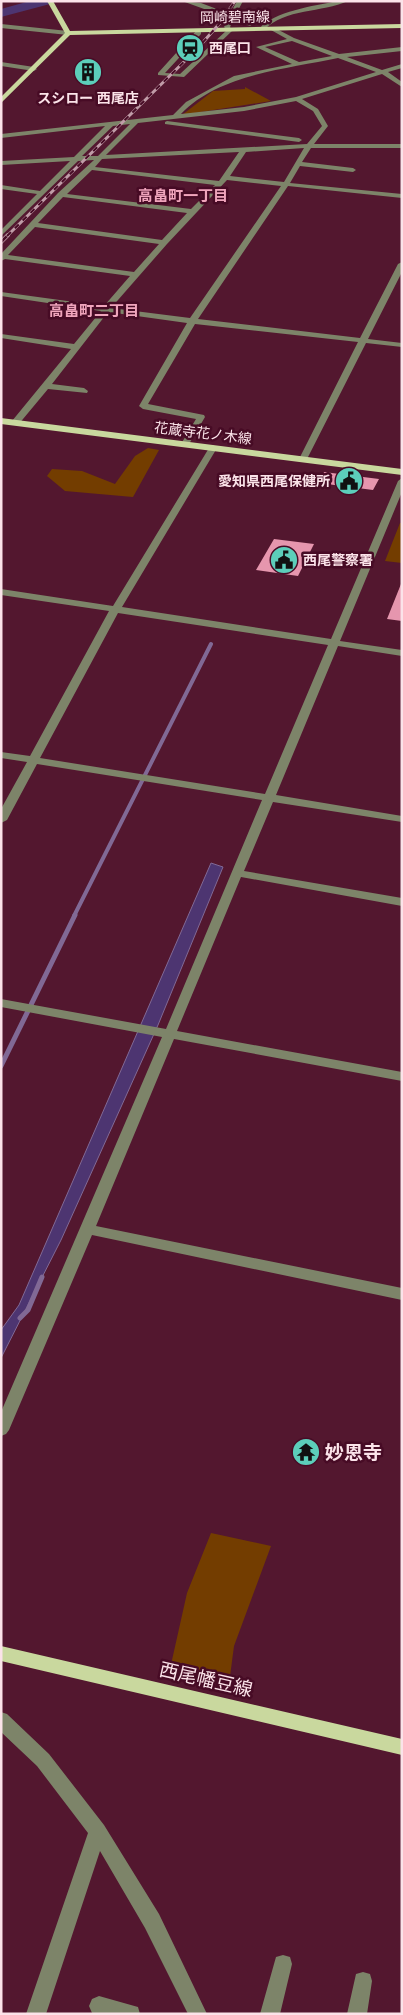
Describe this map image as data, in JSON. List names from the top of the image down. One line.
{"streets":{"main road":["岡崎碧南線","花蔵寺花ノ木線","西尾幡豆線"]},"districts":["高畠町一丁目","高畠町二丁目"],"places":{"station":["西尾口"],"building":["スシロー 西尾店"],"public building":["愛知県西尾保健所","西尾警察署"],"temple":["妙恩寺"]}}
